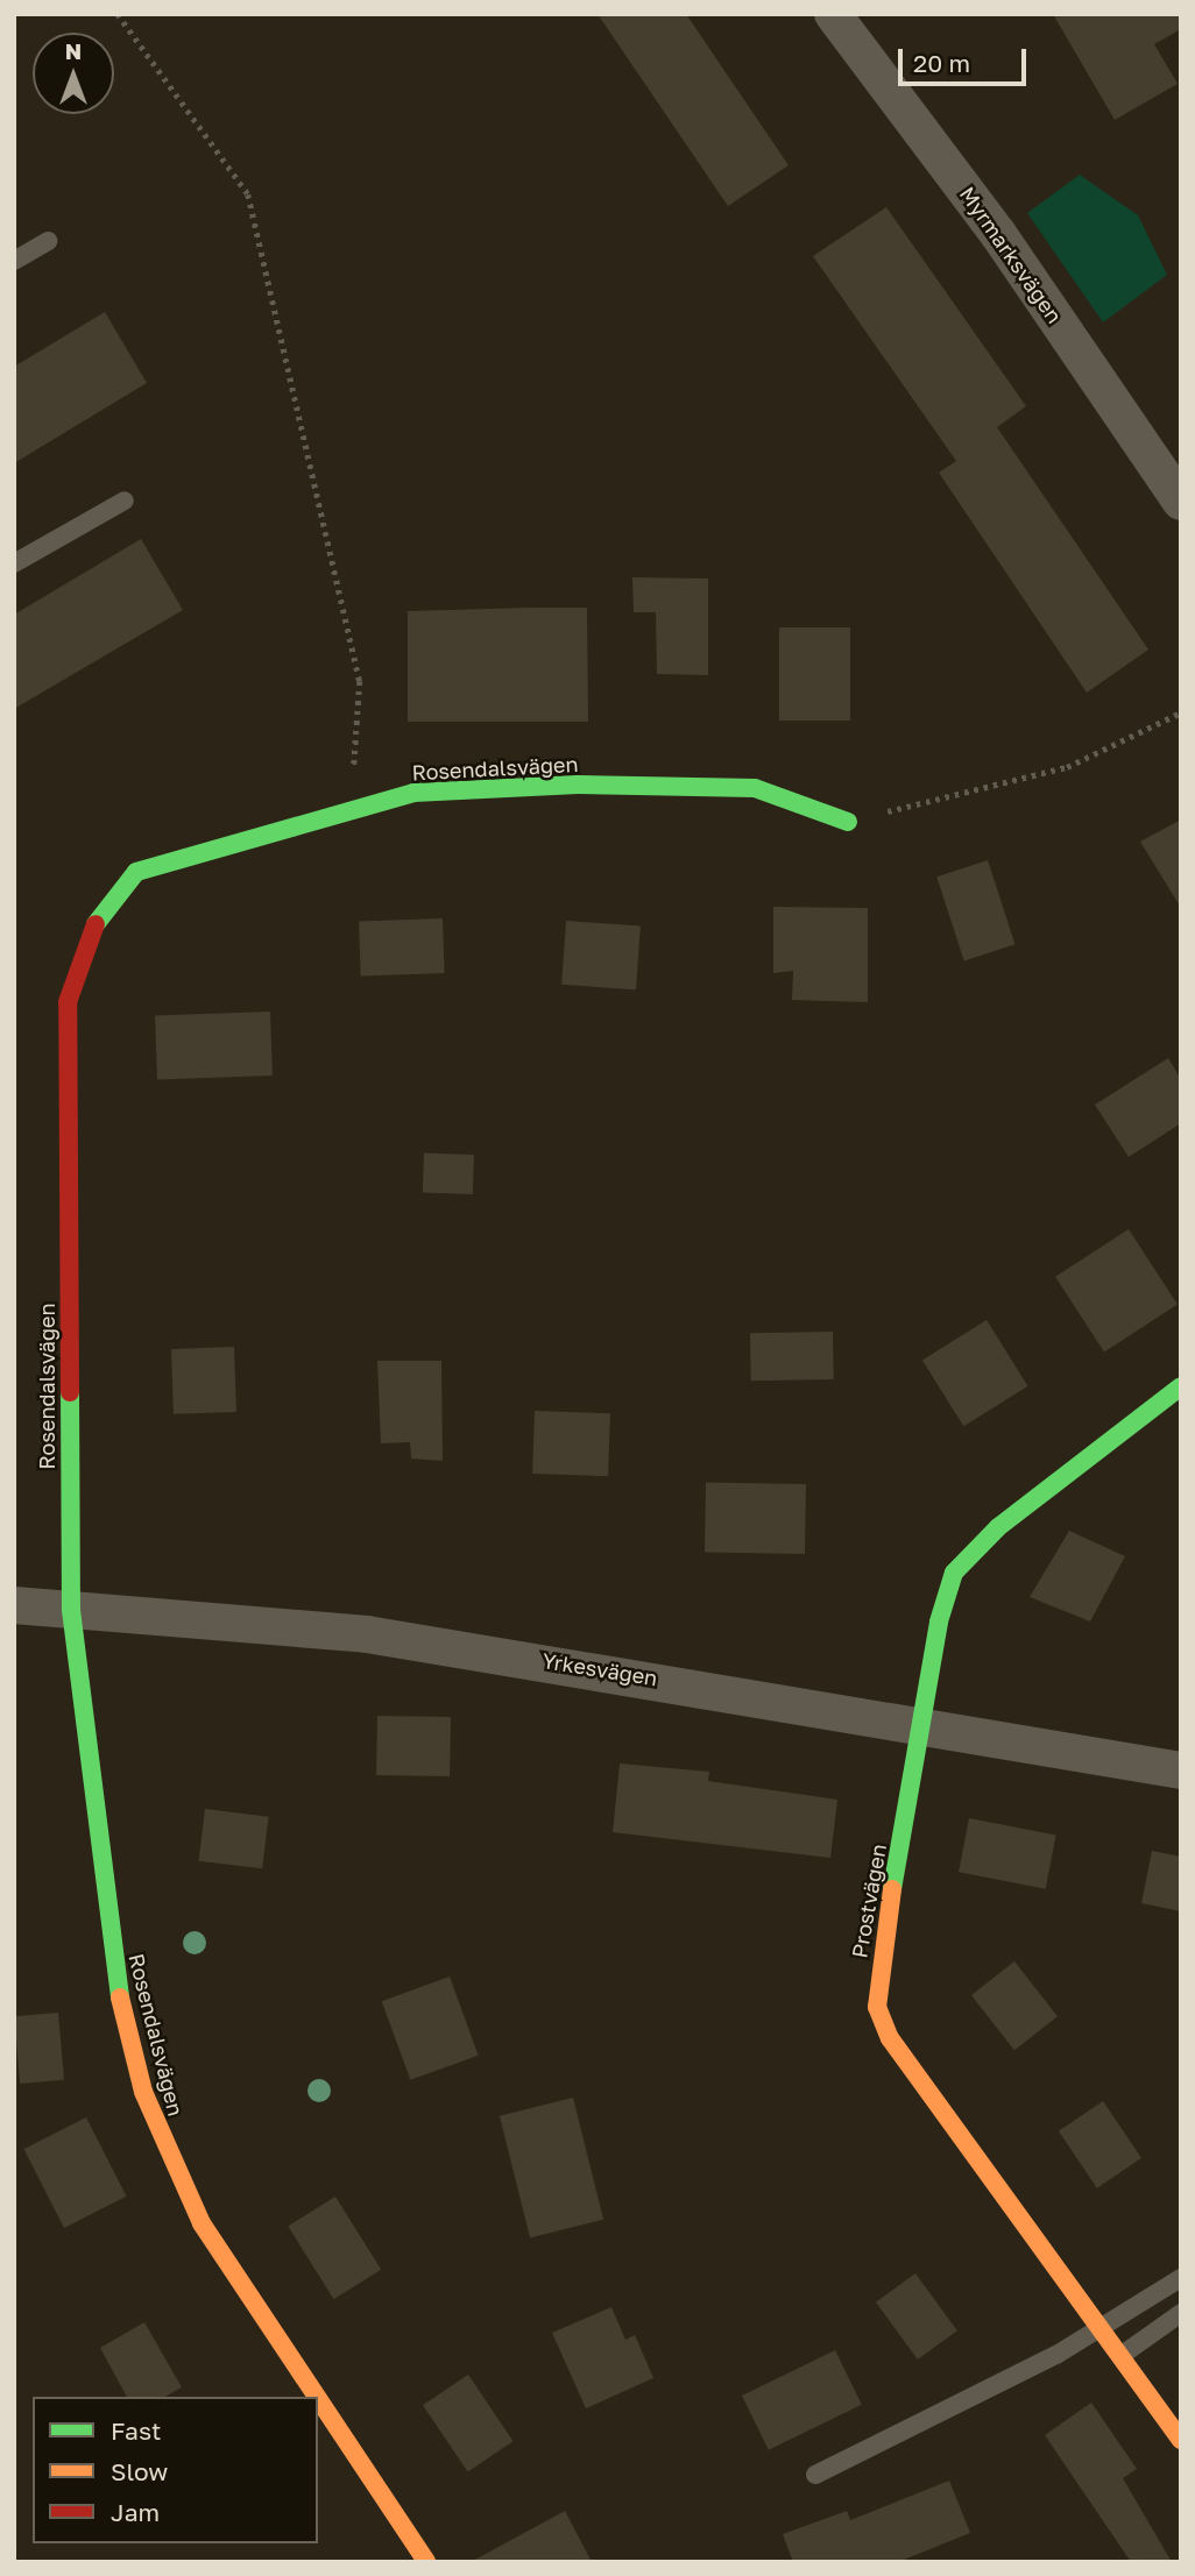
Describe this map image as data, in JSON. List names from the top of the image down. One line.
{"streets":{"street":["Myrmarksvägen","Rosendalsvägen","Yrkesvägen","Prostvägen"]},"crossings":[["Rosendalsvägen","Yrkesvägen"],["Yrkesvägen","Prostvägen"]],"legend":["Fast","Slow","Jam"],"scale_bar":"20 m","north":"top"}
